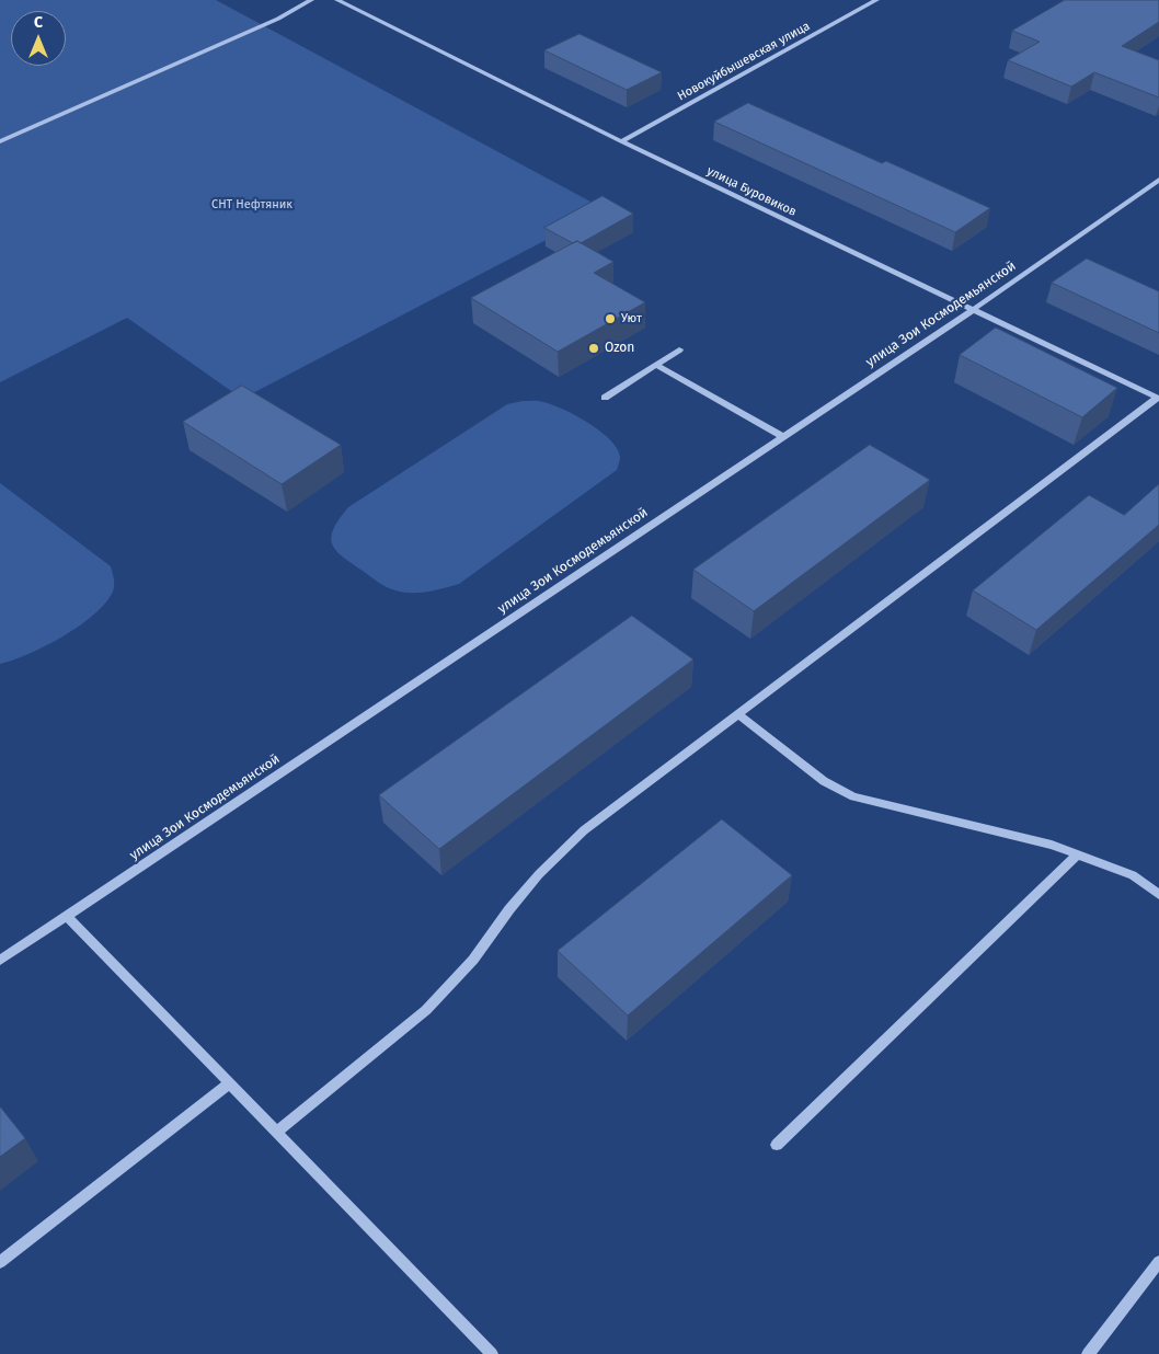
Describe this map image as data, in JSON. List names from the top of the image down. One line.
{"streets":{"street":["Новокуйбышевская улица","улица Буровиков","улица Зои Космодемьянской"]},"crossings":[["Новокуйбышевская улица","улица Буровиков"],["улица Буровиков","улица Зои Космодемьянской"]],"parks":["СНТ Нефтяник"],"places":["Уют","Ozon"],"north":"top"}
